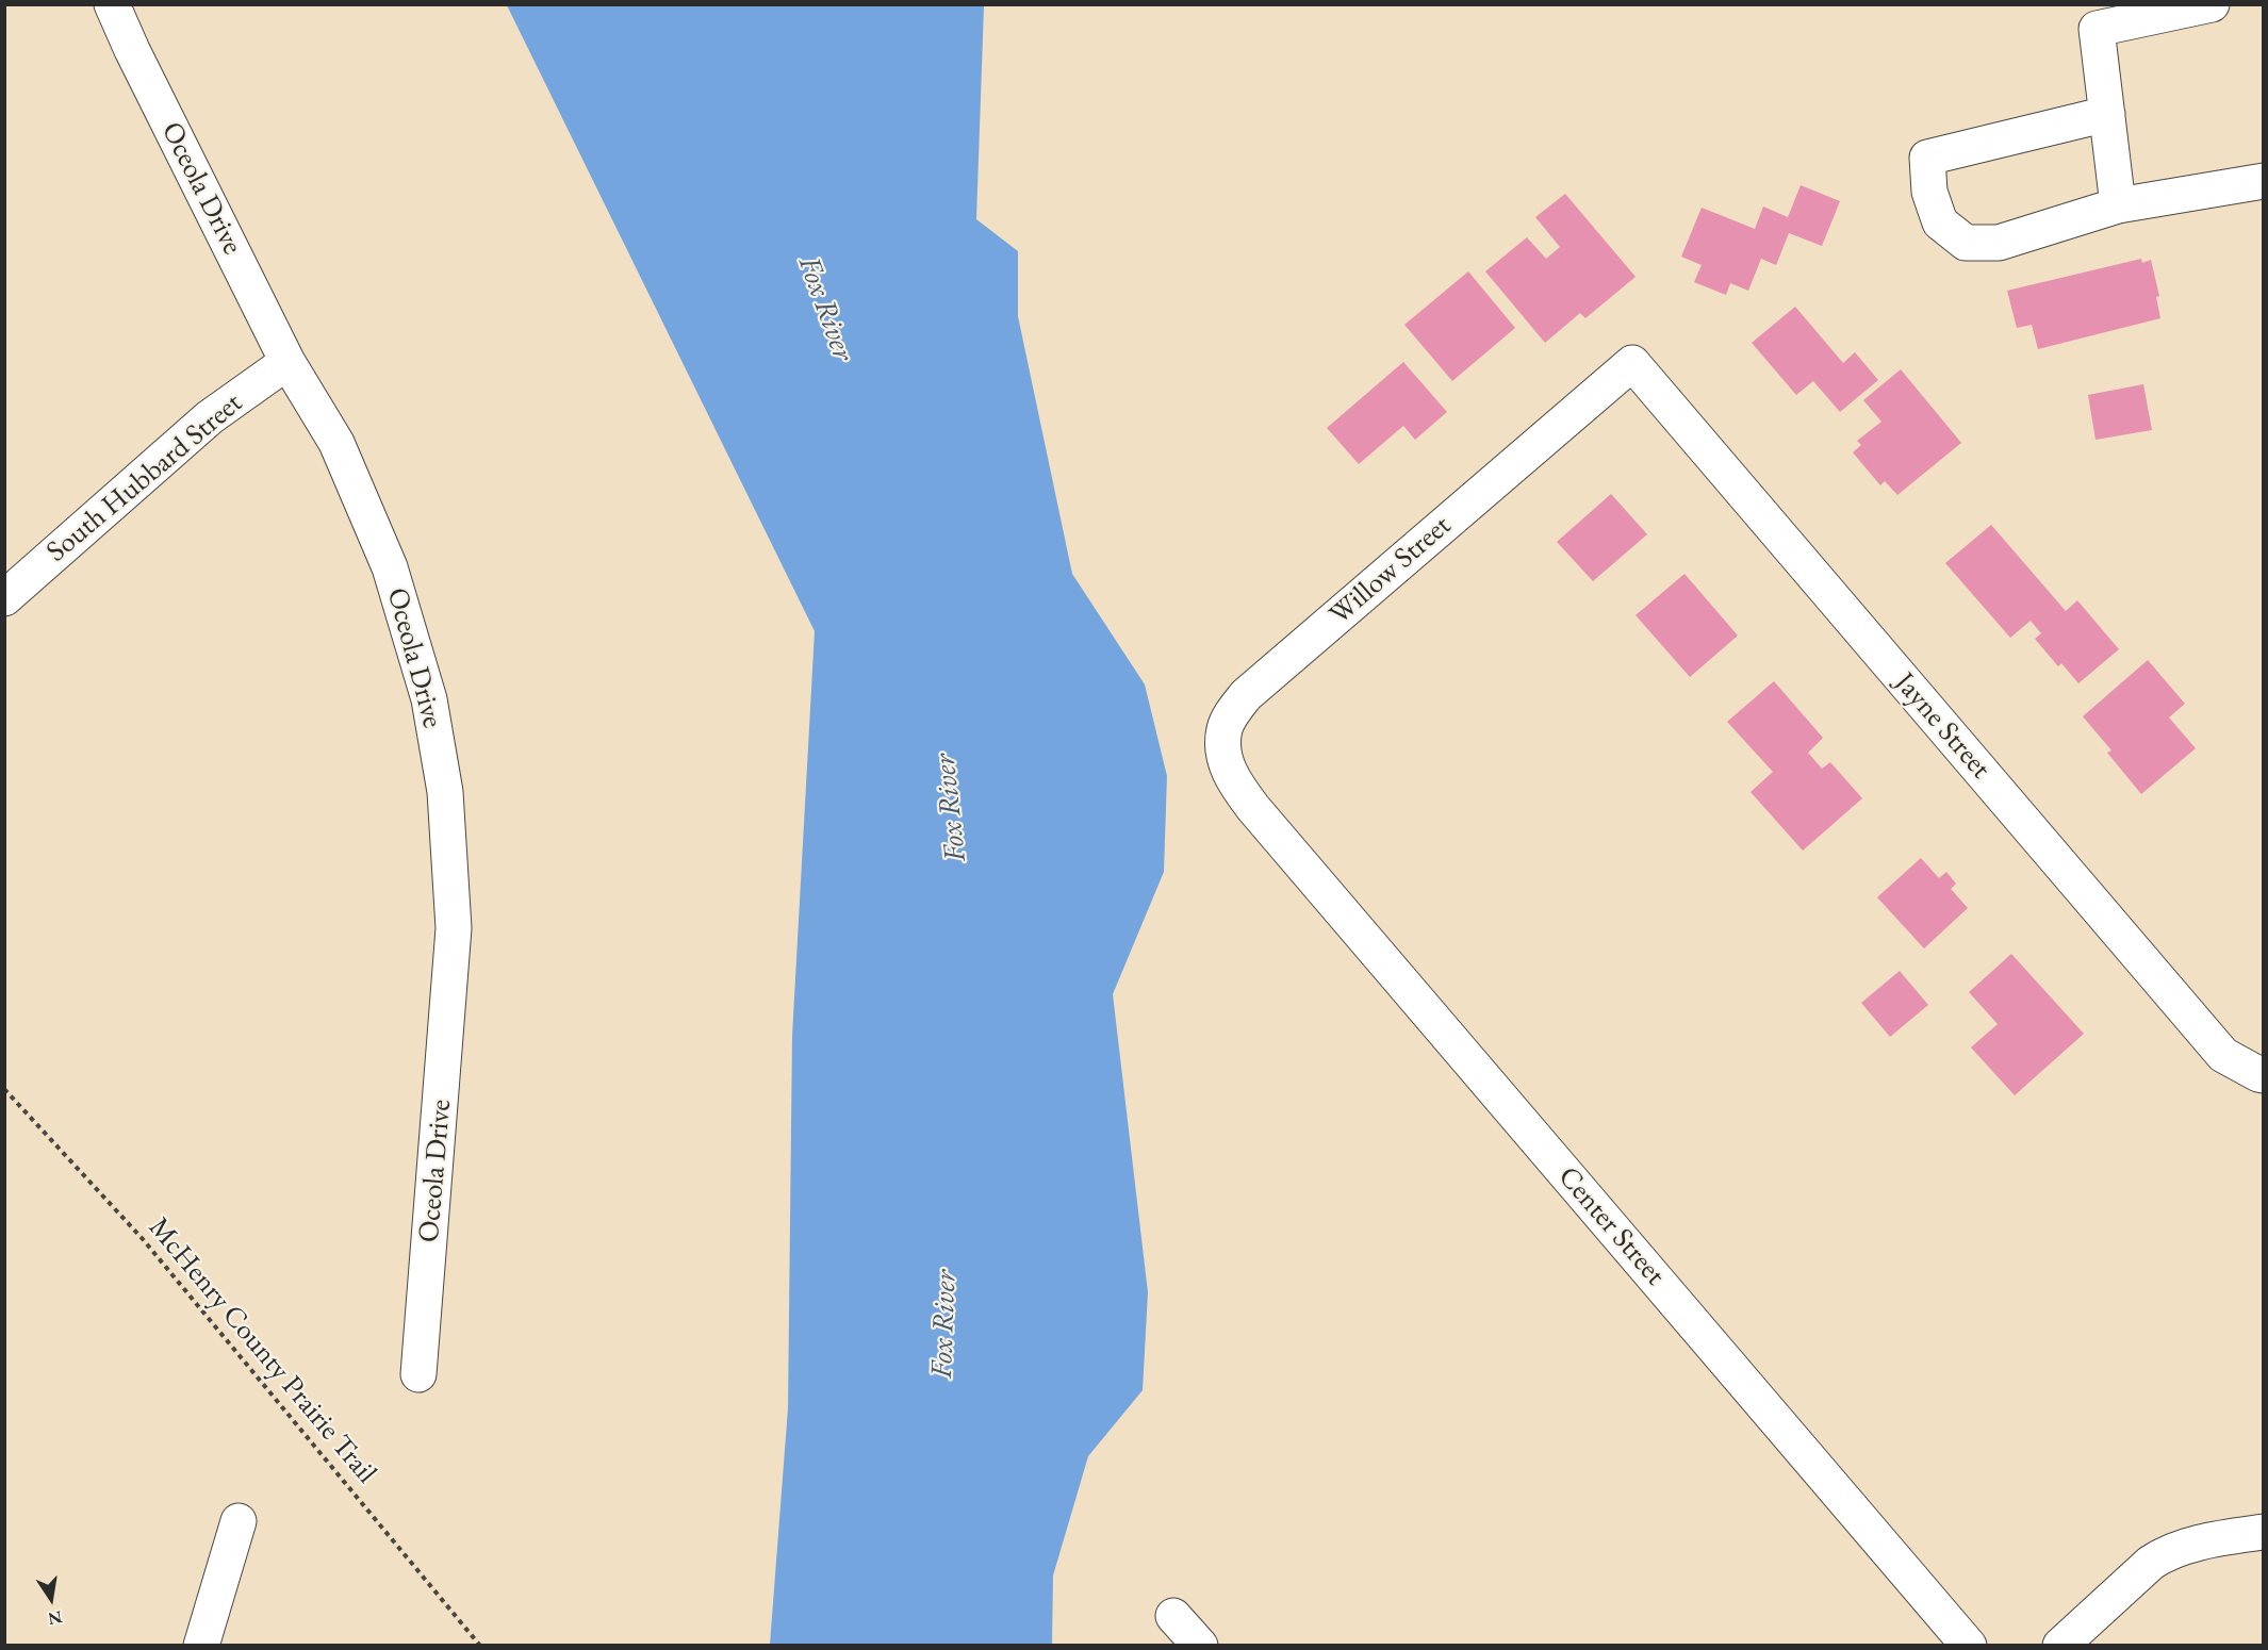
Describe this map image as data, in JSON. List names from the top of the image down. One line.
{"streets":{"street":["Oceola Drive","South Hubbard Street","Willow Street","Jayne Street","Center Street"],"path":["McHenry County Prairie Trail"]},"crossings":[["Oceola Drive","South Hubbard Street"],["Willow Street","Jayne Street"],["Willow Street","Center Street"]],"water":["Fox River"],"north":"bottom"}
